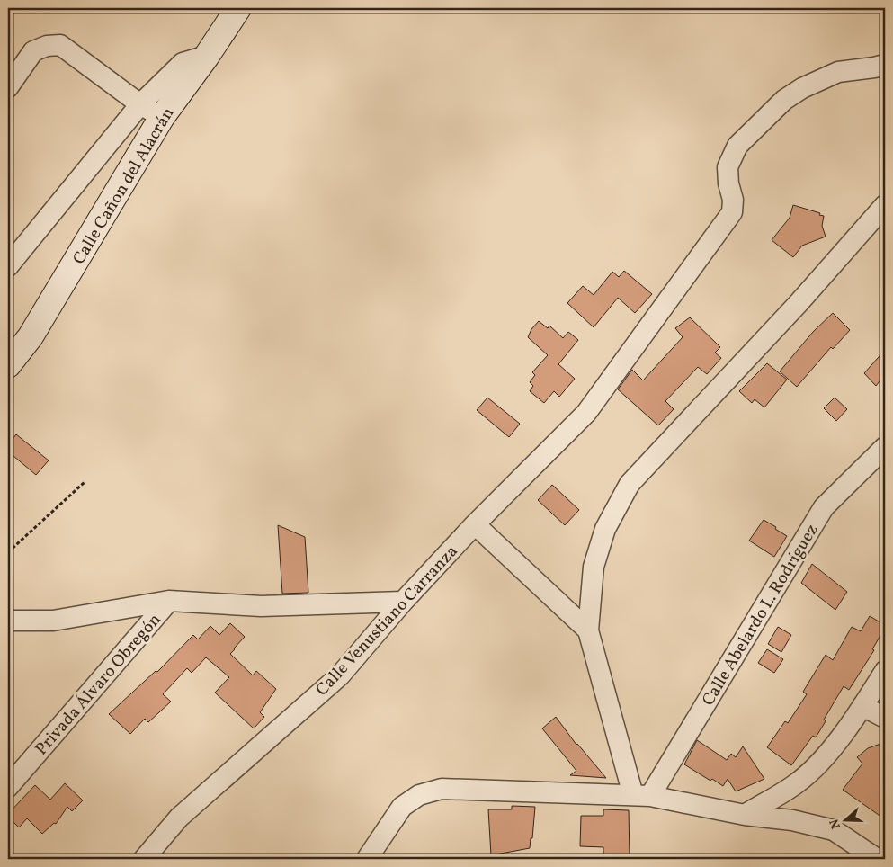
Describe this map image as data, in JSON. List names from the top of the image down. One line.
{"streets":{"main road":["Calle Cañon del Alacrán"],"street":["Calle Abelardo L. Rodríguez","Calle Venustiano Carranza","Privada Álvaro Obregón"]},"north":"left"}
